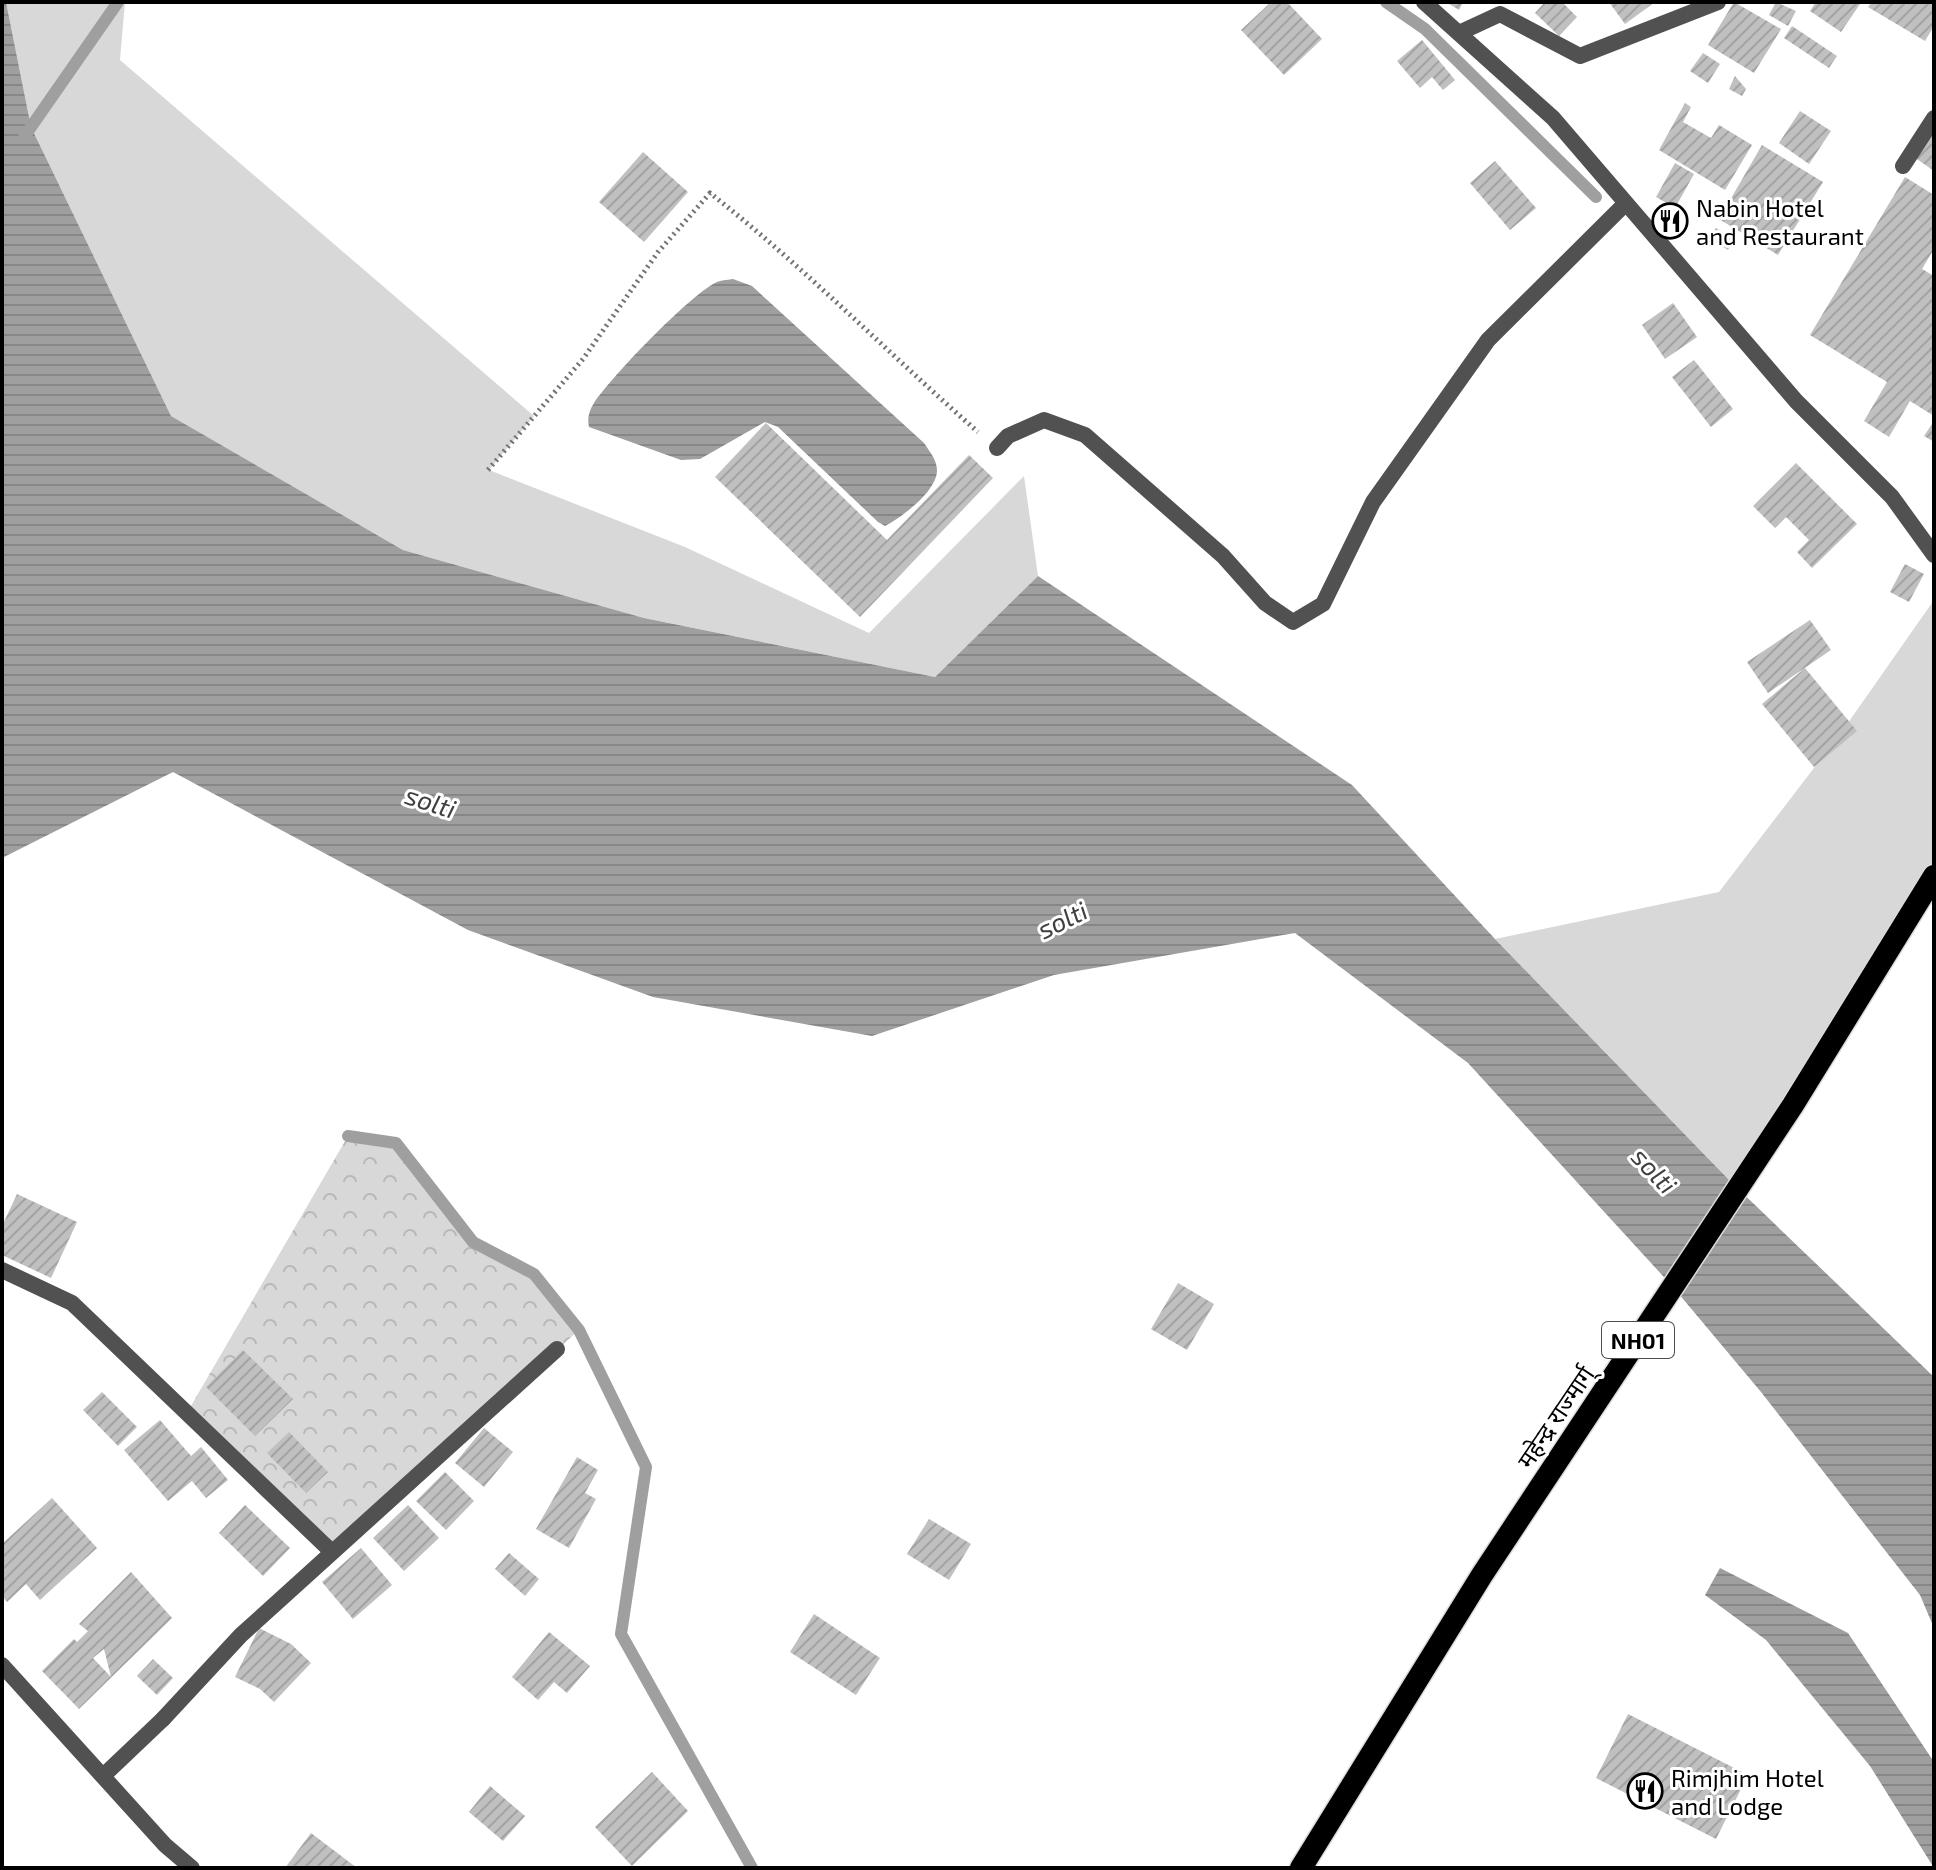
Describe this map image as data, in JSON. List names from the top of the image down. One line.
{"streets":{"highway":["NH01","महेन्द्र राज्मार्ग्"]},"water":["solti"],"places":{"restaurant":["Nabin Hotel and Restaurant","Rimjhim Hotel and Lodge"]}}
